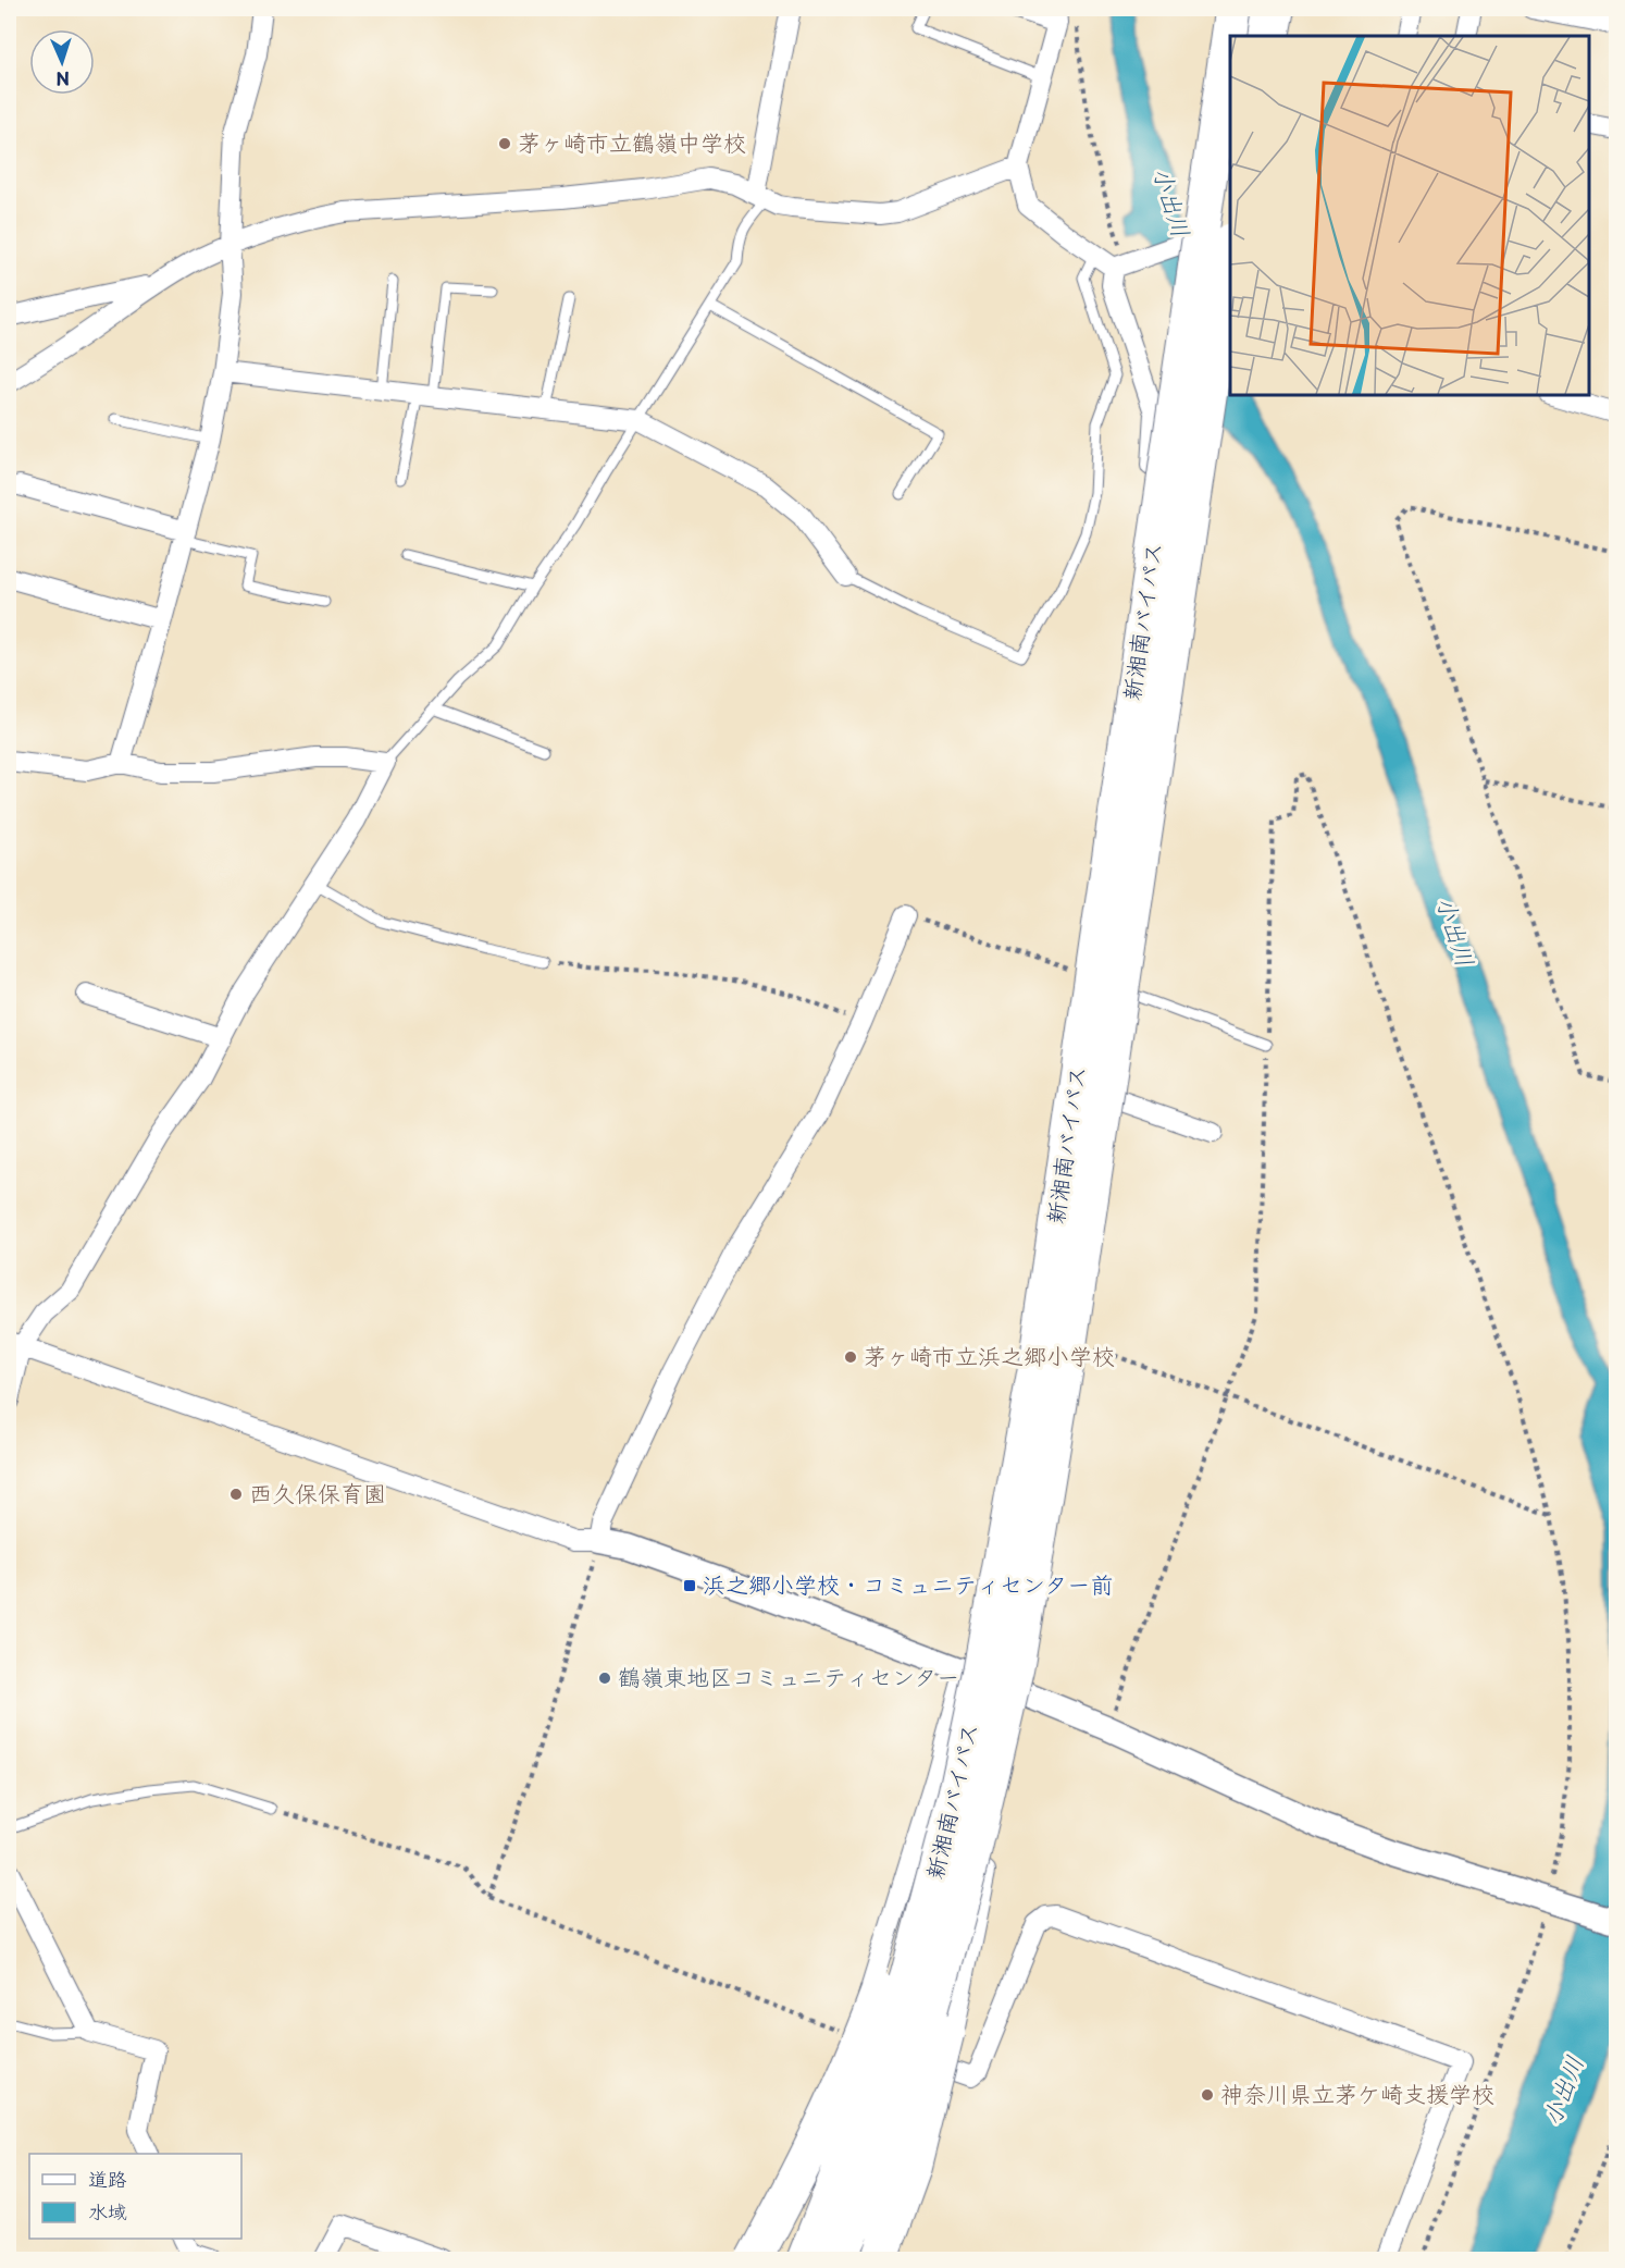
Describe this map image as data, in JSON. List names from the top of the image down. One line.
{"streets":{"highway":["新湘南バイパス"]},"water":["小出川"],"places":{"other":["茅ヶ崎市立鶴嶺中学校","茅ヶ崎市立浜之郷小学校","西久保保育園","鶴嶺東地区コミュニティセンター","神奈川県立茅ケ崎支援学校"],"transit":["浜之郷小学校・コミュニティセンター前"]},"legend":["道路","水域"],"north":"bottom"}
